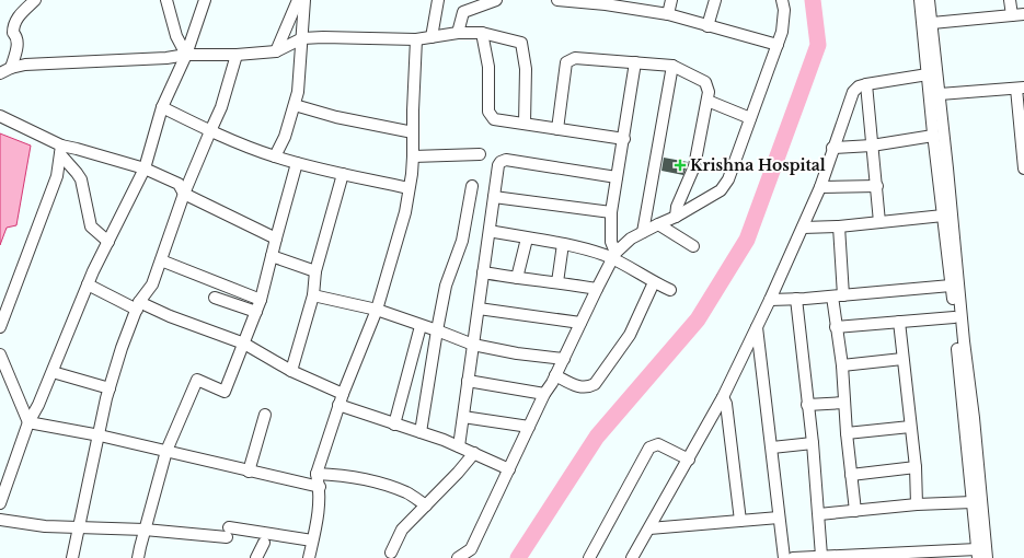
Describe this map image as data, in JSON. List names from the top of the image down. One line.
{"places":{"health":["Krishna Hospital"]}}
